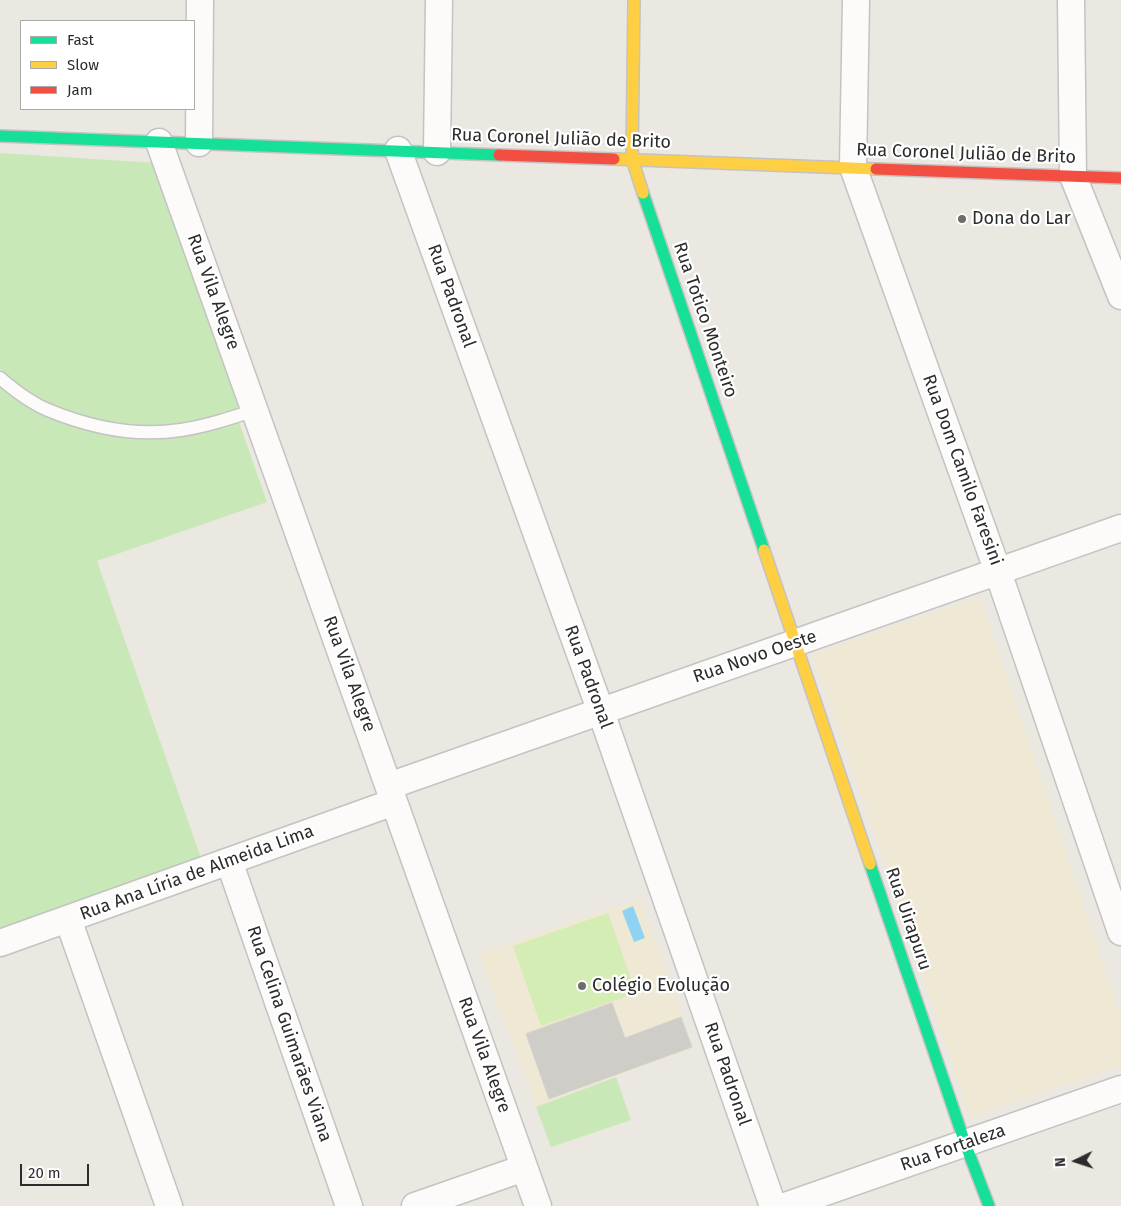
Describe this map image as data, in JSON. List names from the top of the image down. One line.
{"streets":{"street":["Rua Coronel Julião de Brito","Rua Vila Alegre","Rua Padronal","Rua Totico Monteiro","Rua Dom Camilo Faresini","Rua Novo Oeste","Rua Ana Líria de Almeida Lima","Rua Uirapuru","Rua Celina Guimarães Viana","Rua Fortaleza"]},"crossings":[["Rua Coronel Julião de Brito","Rua Vila Alegre"],["Rua Coronel Julião de Brito","Rua Padronal"],["Rua Coronel Julião de Brito","Rua Totico Monteiro"],["Rua Coronel Julião de Brito","Rua Dom Camilo Faresini"],["Rua Vila Alegre","Rua Novo Oeste"],["Rua Vila Alegre","Rua Ana Líria de Almeida Lima"],["Rua Padronal","Rua Novo Oeste"],["Rua Totico Monteiro","Rua Novo Oeste"],["Rua Totico Monteiro","Rua Uirapuru"],["Rua Dom Camilo Faresini","Rua Novo Oeste"],["Rua Novo Oeste","Rua Ana Líria de Almeida Lima"],["Rua Novo Oeste","Rua Uirapuru"],["Rua Ana Líria de Almeida Lima","Rua Celina Guimarães Viana"],["Rua Uirapuru","Rua Fortaleza"]],"places":["Dona do Lar","Colégio Evolução"],"legend":["Fast","Slow","Jam"],"scale_bar":"20 m","north":"left"}
